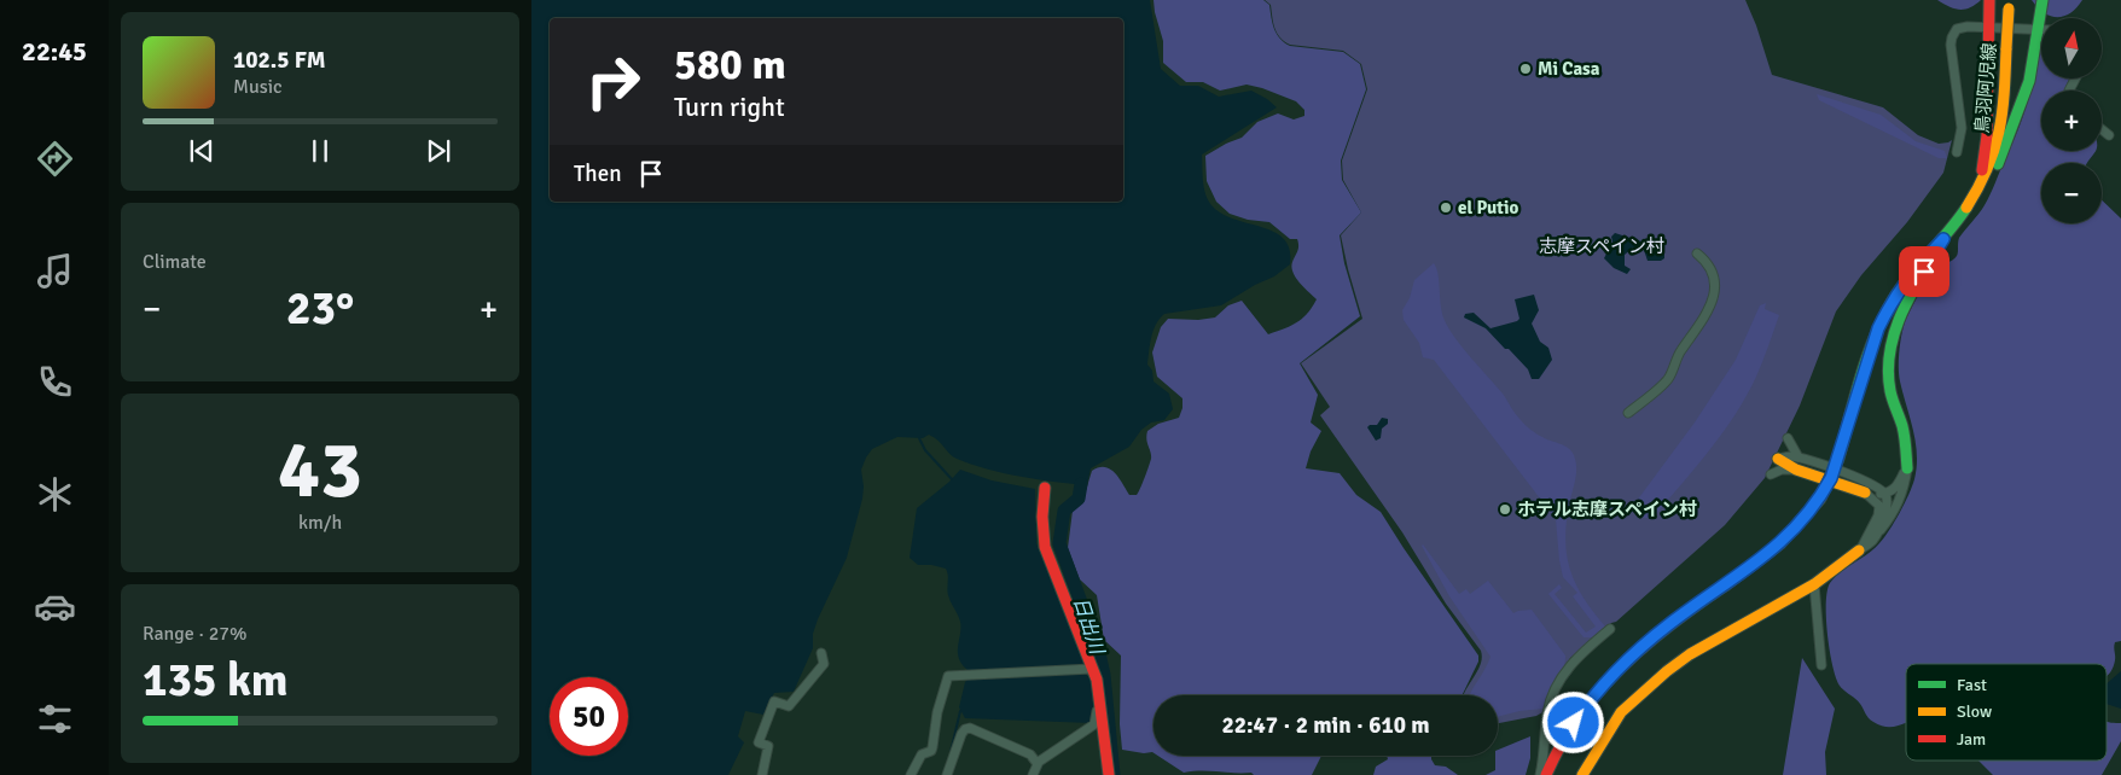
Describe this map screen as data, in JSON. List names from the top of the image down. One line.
{"streets":{"main road":["鳥羽阿児線"]},"water":["日出川"],"parks":["志摩スペイン村"],"places":["Mi Casa","el Putio","ホテル志摩スペイン村"],"legend":["Fast","Slow","Jam"],"north":"top","page":{"tabs":"22:45","map_buttons":["+","−"],"turn":["580 m","Turn right"],"song":["102.5 FM","Music"],"then":"Then","tile":["Climate",["43","km/h"],["Range · 27%","135 km"]],"heat":["−","23°","+"],"limit":"50","trip":"22:47 · 2 min · 610 m"}}
